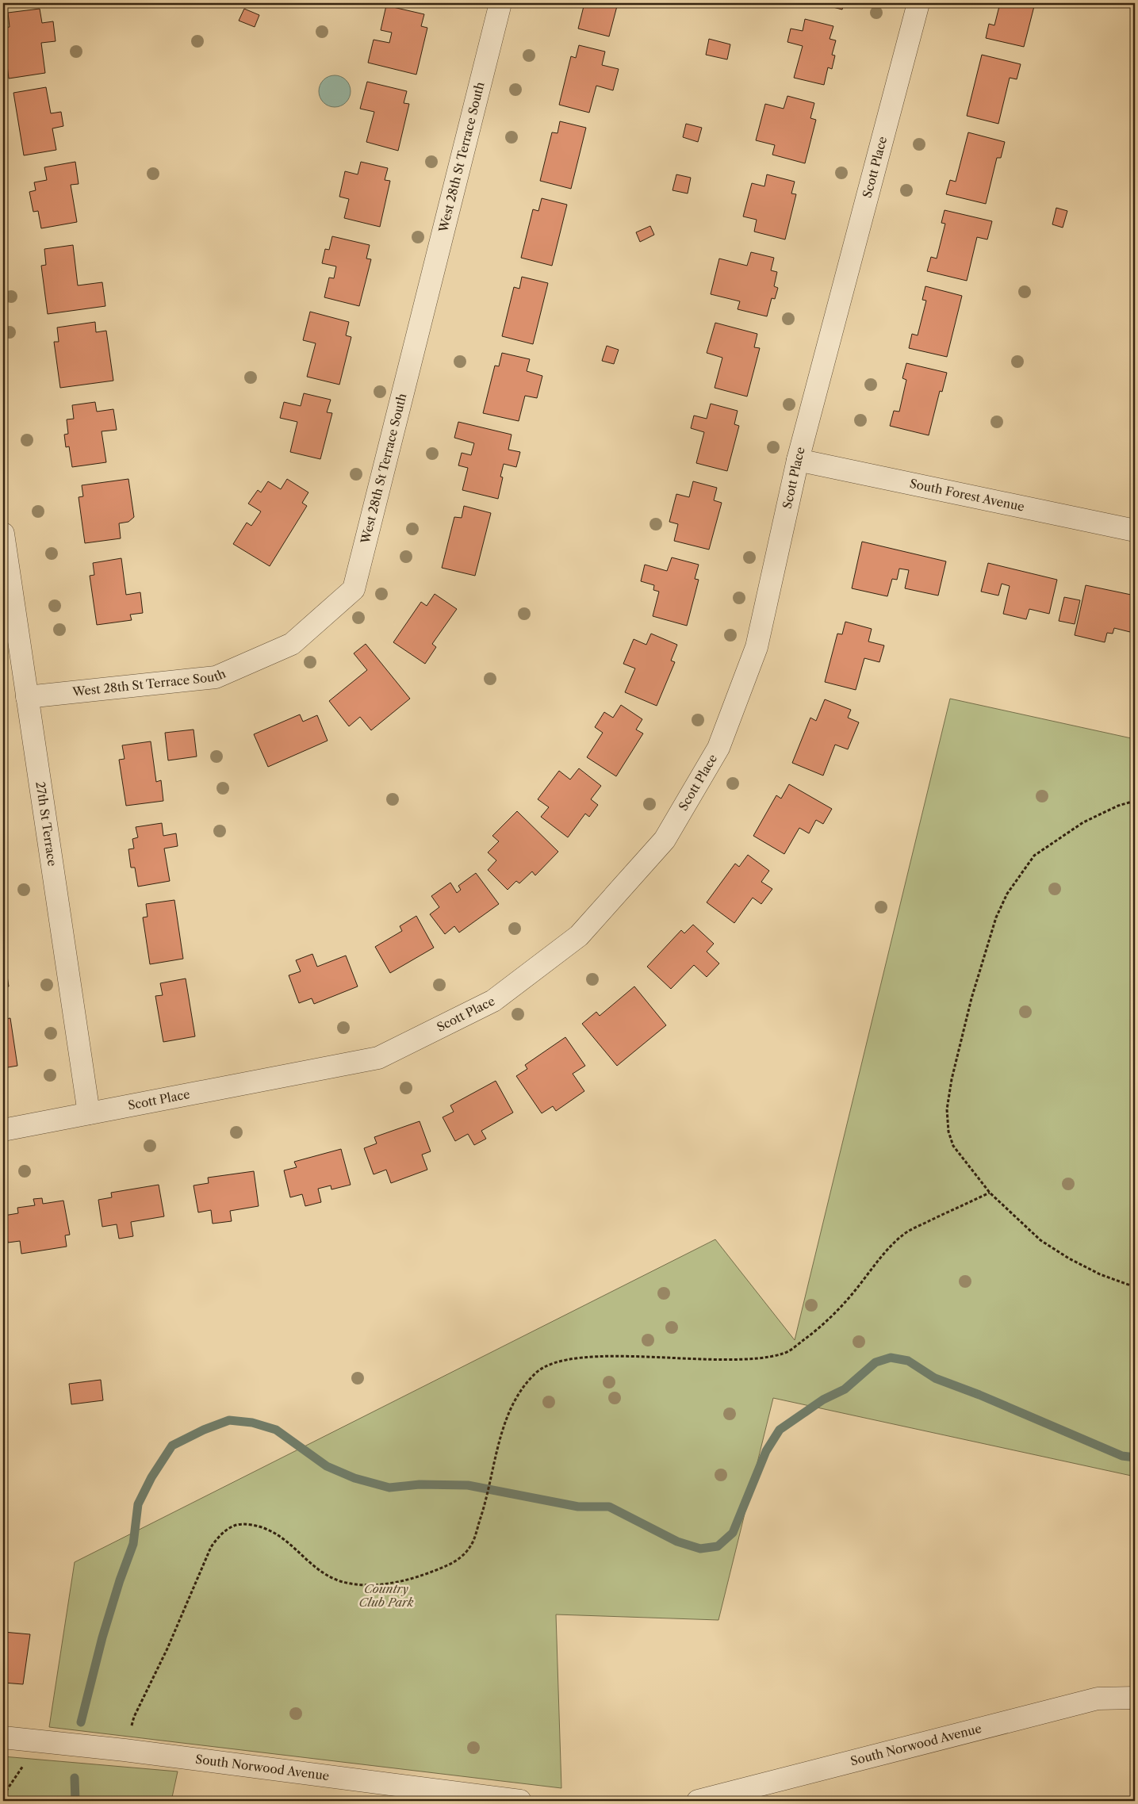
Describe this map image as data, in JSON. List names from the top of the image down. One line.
{"streets":{"street":["West 28th St Terrace South","Scott Place","South Forest Avenue","27th St Terrace","South Norwood Avenue"]},"crossings":[["West 28th St Terrace South","27th St Terrace"],["Scott Place","South Forest Avenue"],["Scott Place","27th St Terrace"]],"parks":["Country Club Park"]}
